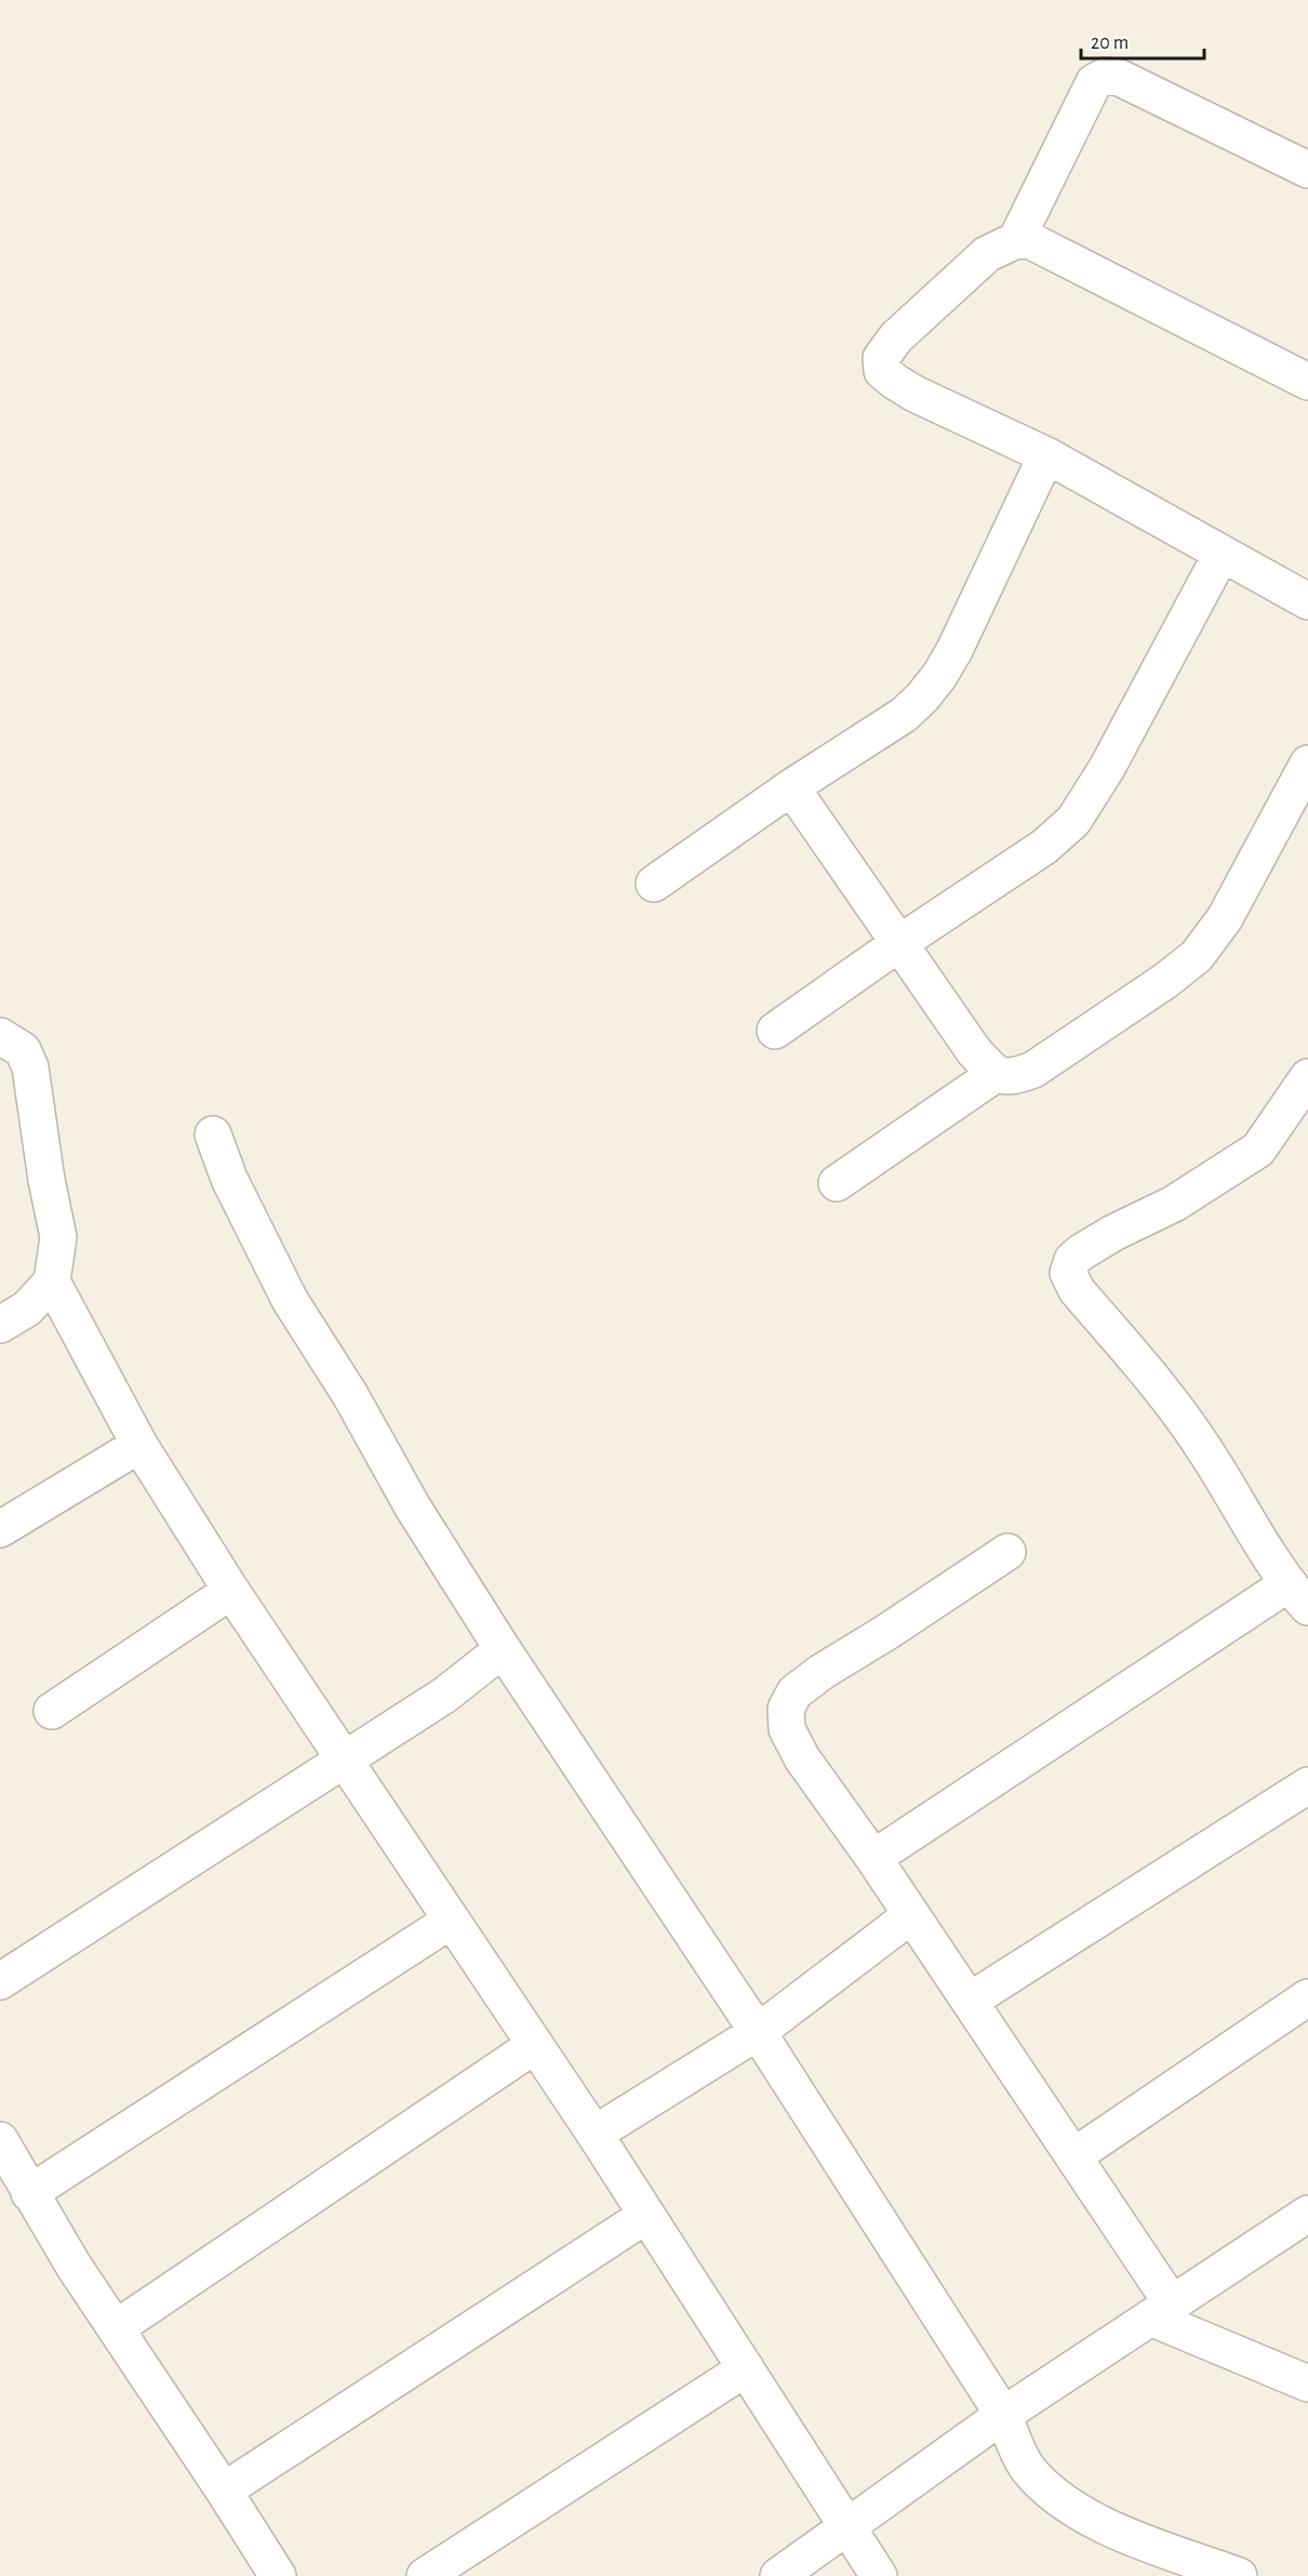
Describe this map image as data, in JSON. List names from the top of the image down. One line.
{"scale_bar":"20 m"}
